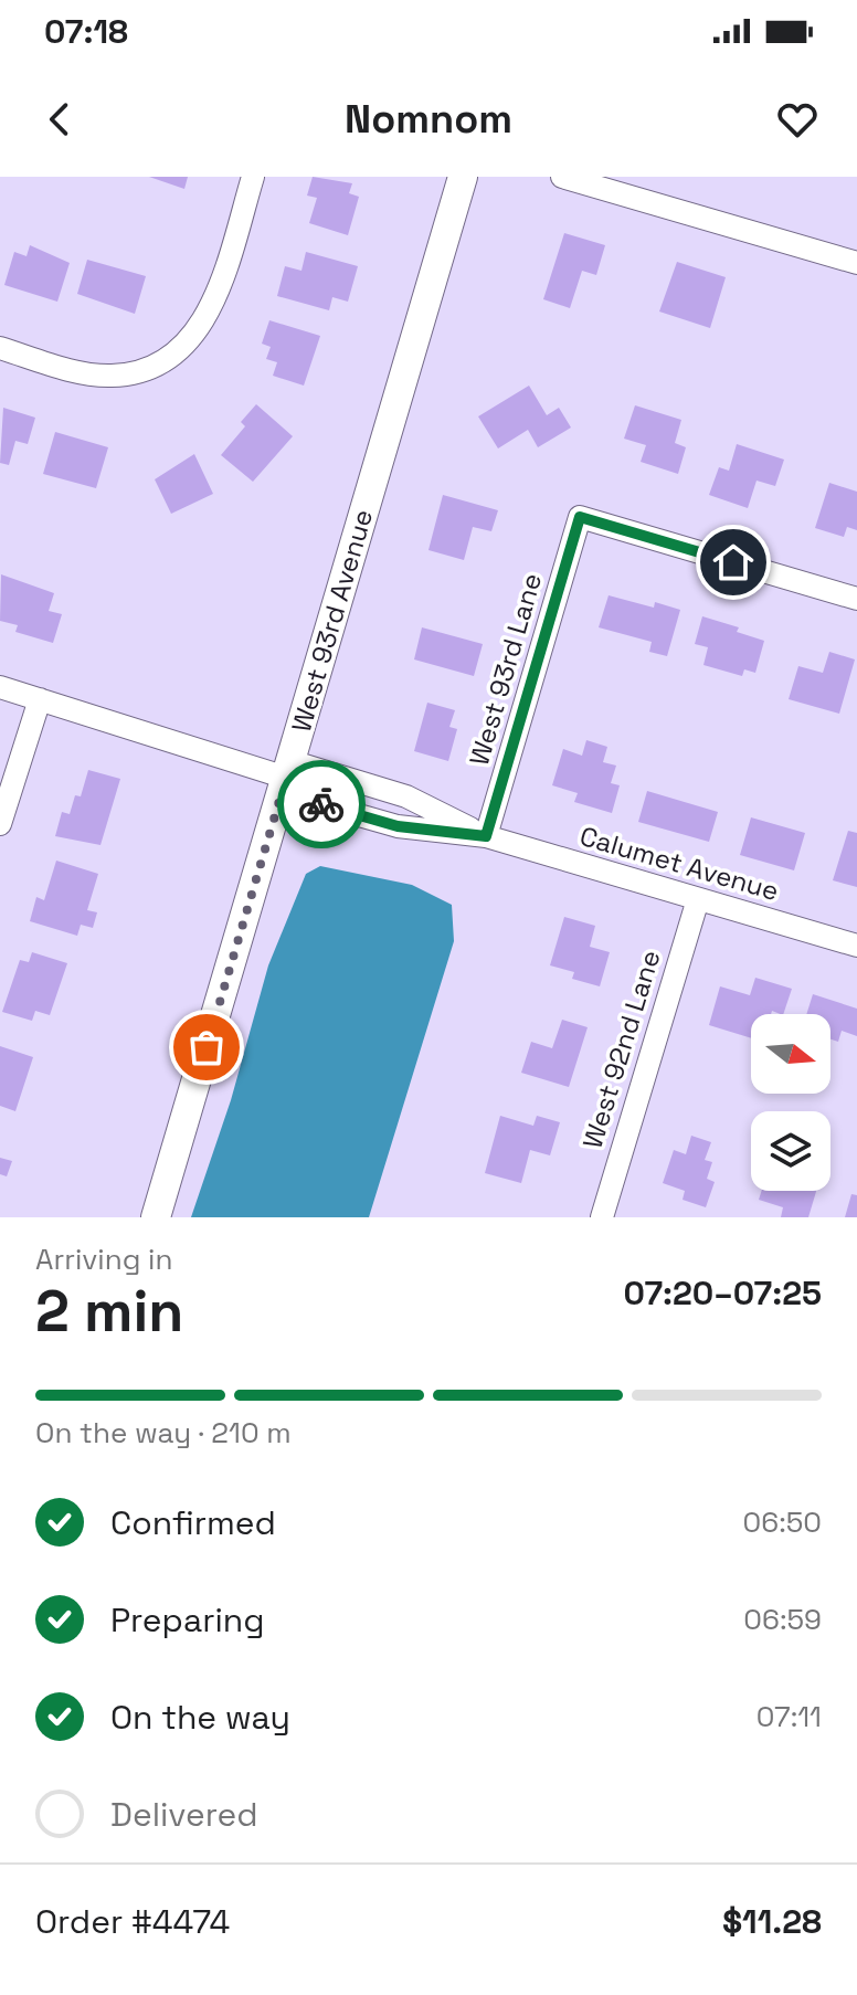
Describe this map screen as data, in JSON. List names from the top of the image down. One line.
{"streets":{"street":["West 93rd Avenue","West 93rd Lane","Calumet Avenue","West 92nd Lane"]},"crossings":[["West 93rd Avenue","Calumet Avenue"],["West 93rd Lane","Calumet Avenue"],["Calumet Avenue","West 92nd Lane"]],"north":"right","page":{"status":"07:18","header":"Nomnom","heading":["2 min","Arriving in","07:20–07:25"],"panel":["Order #4474","$11.28"],"bar":"On the way · 210 m","list":[["Confirmed","06:50"],["Preparing","06:59"],["On the way","07:11"],"Delivered"]}}
